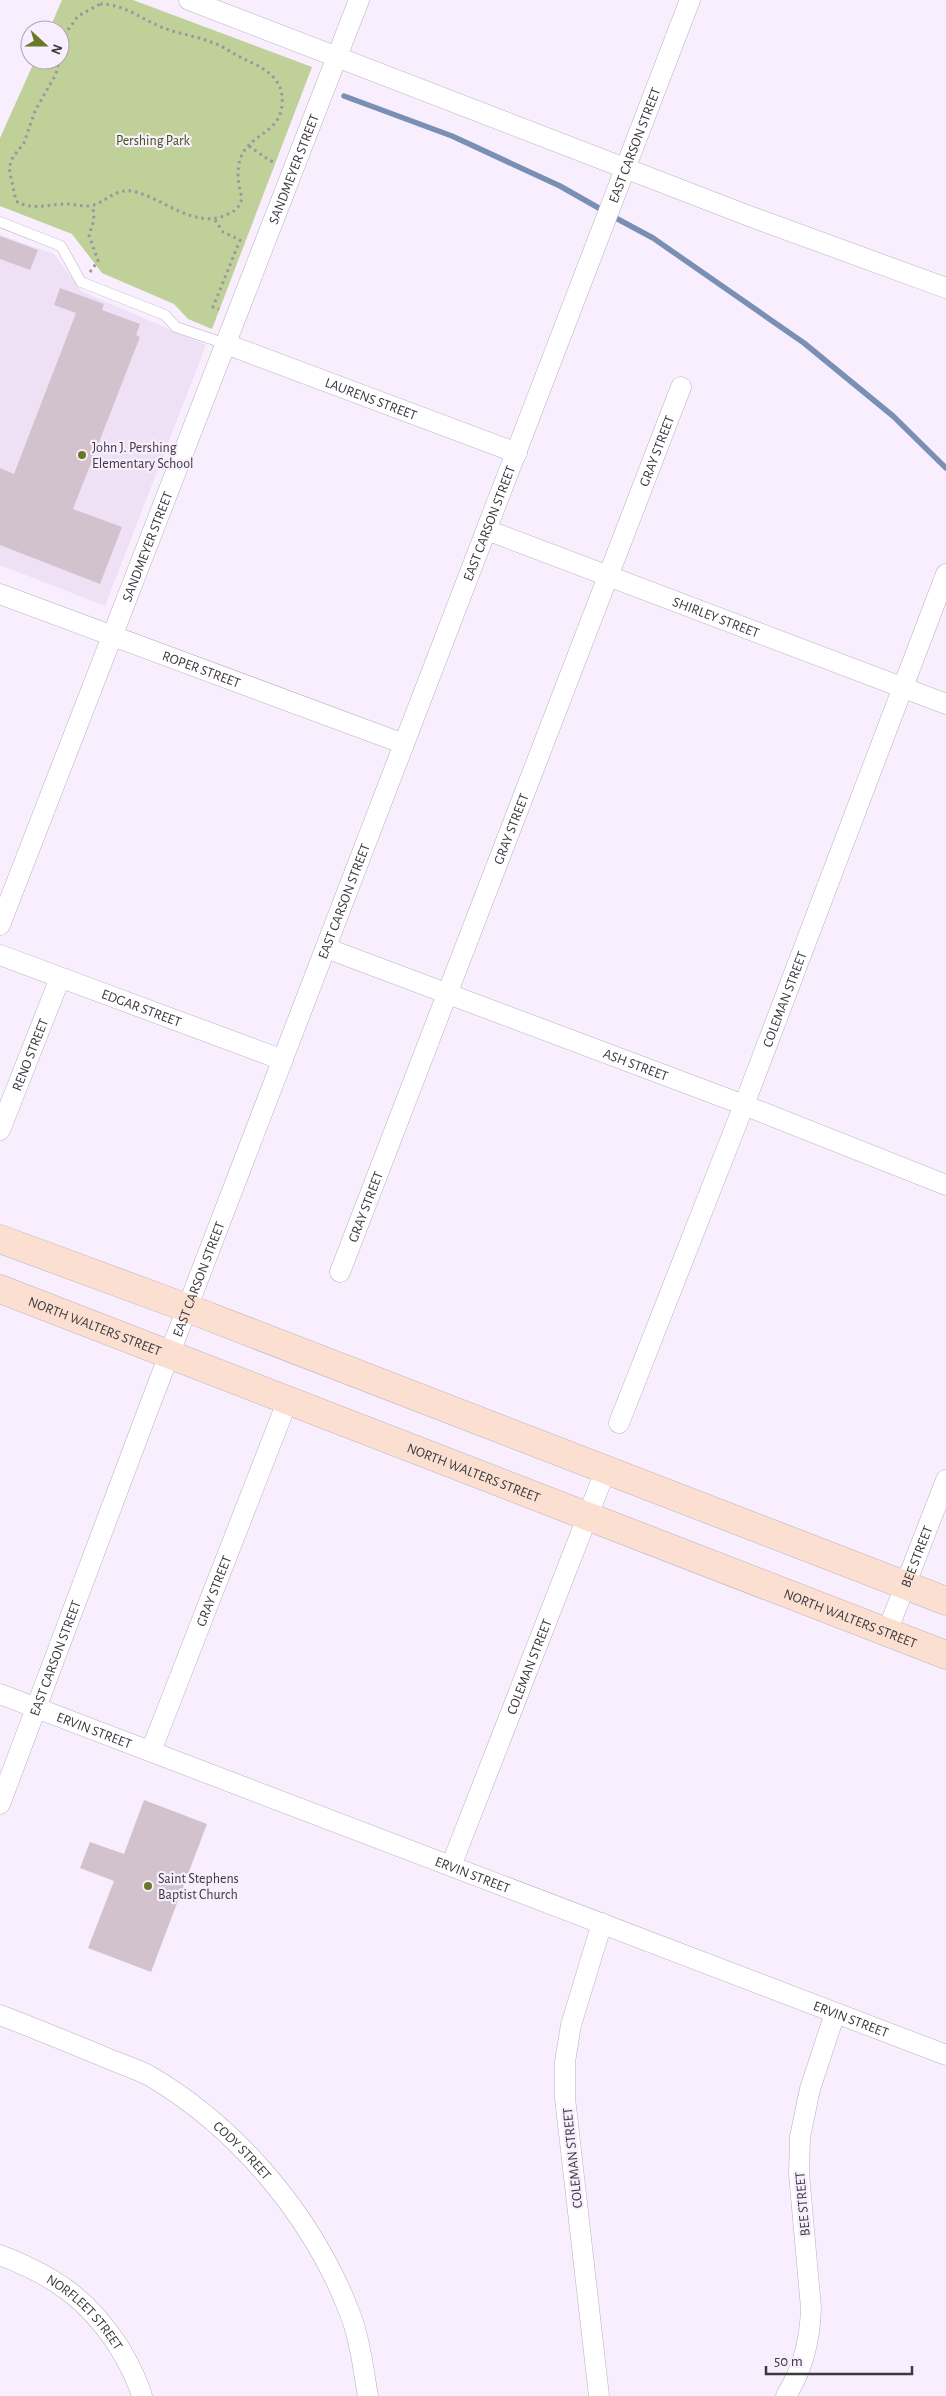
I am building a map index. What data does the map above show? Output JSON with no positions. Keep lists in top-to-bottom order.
{
  "streets": {
    "main road": ["NORTH WALTERS STREET"],
    "street": [
      "EAST CARSON STREET",
      "SANDMEYER STREET",
      "LAURENS STREET",
      "GRAY STREET",
      "SHIRLEY STREET",
      "ROPER STREET",
      "COLEMAN STREET",
      "EDGAR STREET",
      "RENO STREET",
      "ASH STREET",
      "BEE STREET",
      "ERVIN STREET",
      "CODY STREET",
      "NORFLEET STREET"
    ]
  },
  "crossings": [
    ["EAST CARSON STREET", "LAURENS STREET"],
    ["EAST CARSON STREET", "SHIRLEY STREET"],
    ["EAST CARSON STREET", "ROPER STREET"],
    ["EAST CARSON STREET", "EDGAR STREET"],
    ["EAST CARSON STREET", "ASH STREET"],
    ["EAST CARSON STREET", "NORTH WALTERS STREET"],
    ["EAST CARSON STREET", "ERVIN STREET"],
    ["SANDMEYER STREET", "LAURENS STREET"],
    ["SANDMEYER STREET", "ROPER STREET"],
    ["GRAY STREET", "SHIRLEY STREET"],
    ["GRAY STREET", "ASH STREET"],
    ["GRAY STREET", "NORTH WALTERS STREET"],
    ["GRAY STREET", "ERVIN STREET"],
    ["SHIRLEY STREET", "COLEMAN STREET"],
    ["COLEMAN STREET", "ASH STREET"],
    ["COLEMAN STREET", "NORTH WALTERS STREET"],
    ["COLEMAN STREET", "ERVIN STREET"],
    ["EDGAR STREET", "RENO STREET"],
    ["NORTH WALTERS STREET", "BEE STREET"],
    ["BEE STREET", "ERVIN STREET"]
  ],
  "parks": ["Pershing Park"],
  "places": ["John J. Pershing Elementary School", "Saint Stephens Baptist Church"],
  "scale_bar": "50 m",
  "north": "right"
}
